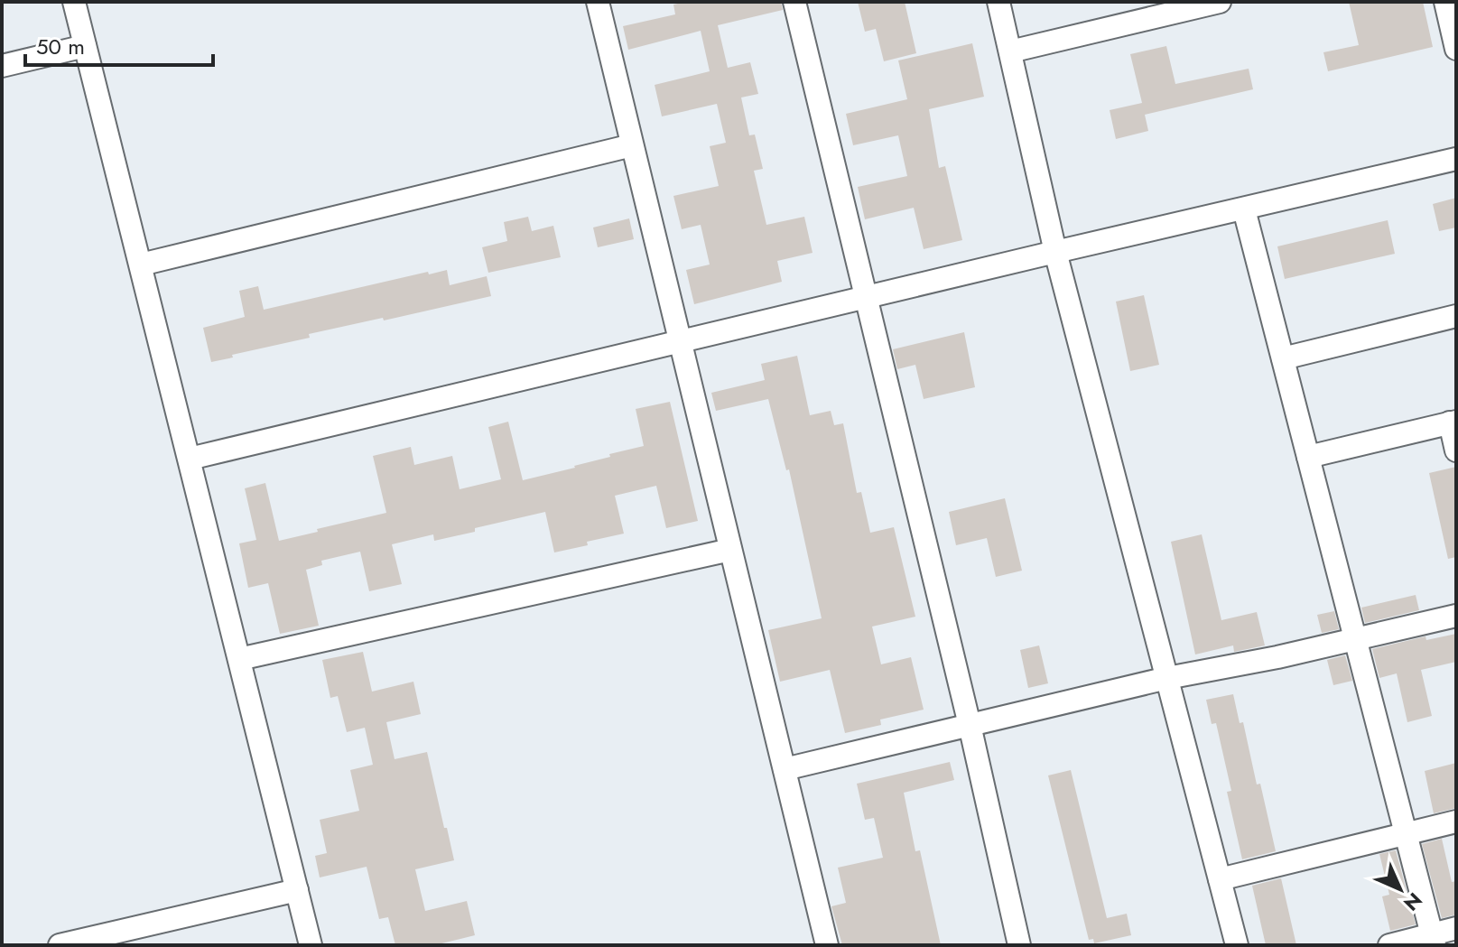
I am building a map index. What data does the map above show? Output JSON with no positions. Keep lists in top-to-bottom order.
{
  "scale_bar": "50 m",
  "north": "bottom right"
}
